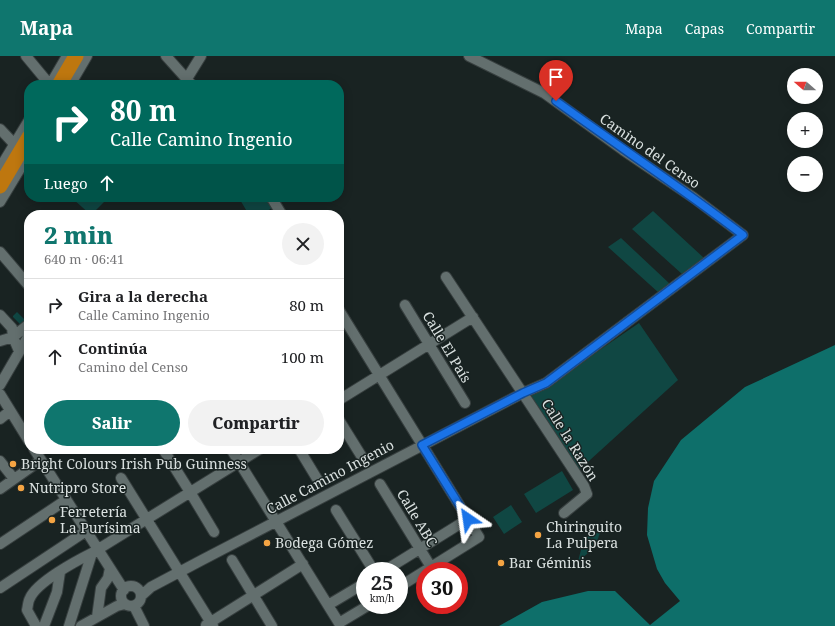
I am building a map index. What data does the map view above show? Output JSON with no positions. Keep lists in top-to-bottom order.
{
  "streets": {
    "street": [
      "Camino del Censo",
      "Calle El País",
      "Calle la Razón",
      "Calle Camino Ingenio",
      "Calle ABC"
    ]
  },
  "crossings": [
    ["Camino del Censo", "Calle la Razón"],
    ["Camino del Censo", "Calle Camino Ingenio"],
    ["Calle la Razón", "Calle Camino Ingenio"]
  ],
  "places": [
    "Bright Colours Irish Pub Guinness",
    "Nutripro Store",
    "Ferretería La Purísima",
    "Chiringuito La Pulpera",
    "Bodega Gómez",
    "Bar Géminis"
  ],
  "north": "left",
  "page": {
    "header": "Mapa",
    "nav": ["Mapa", "Capas", "Compartir"],
    "map_buttons": ["+", "−"],
    "turn": ["80 m", "Calle Camino Ingenio"],
    "then": "Luego",
    "heading": ["2 min", "640 m · 06:41"],
    "list": [
      {
        "name": "Gira a la derecha",
        "note": "Calle Camino Ingenio",
        "value": "80 m"
      },
      {
        "name": "Continúa",
        "note": "Camino del Censo",
        "value": "100 m"
      }
    ],
    "buttons": ["Salir", "Compartir"],
    "speed": "25 km/h",
    "limit": "30"
  }
}
